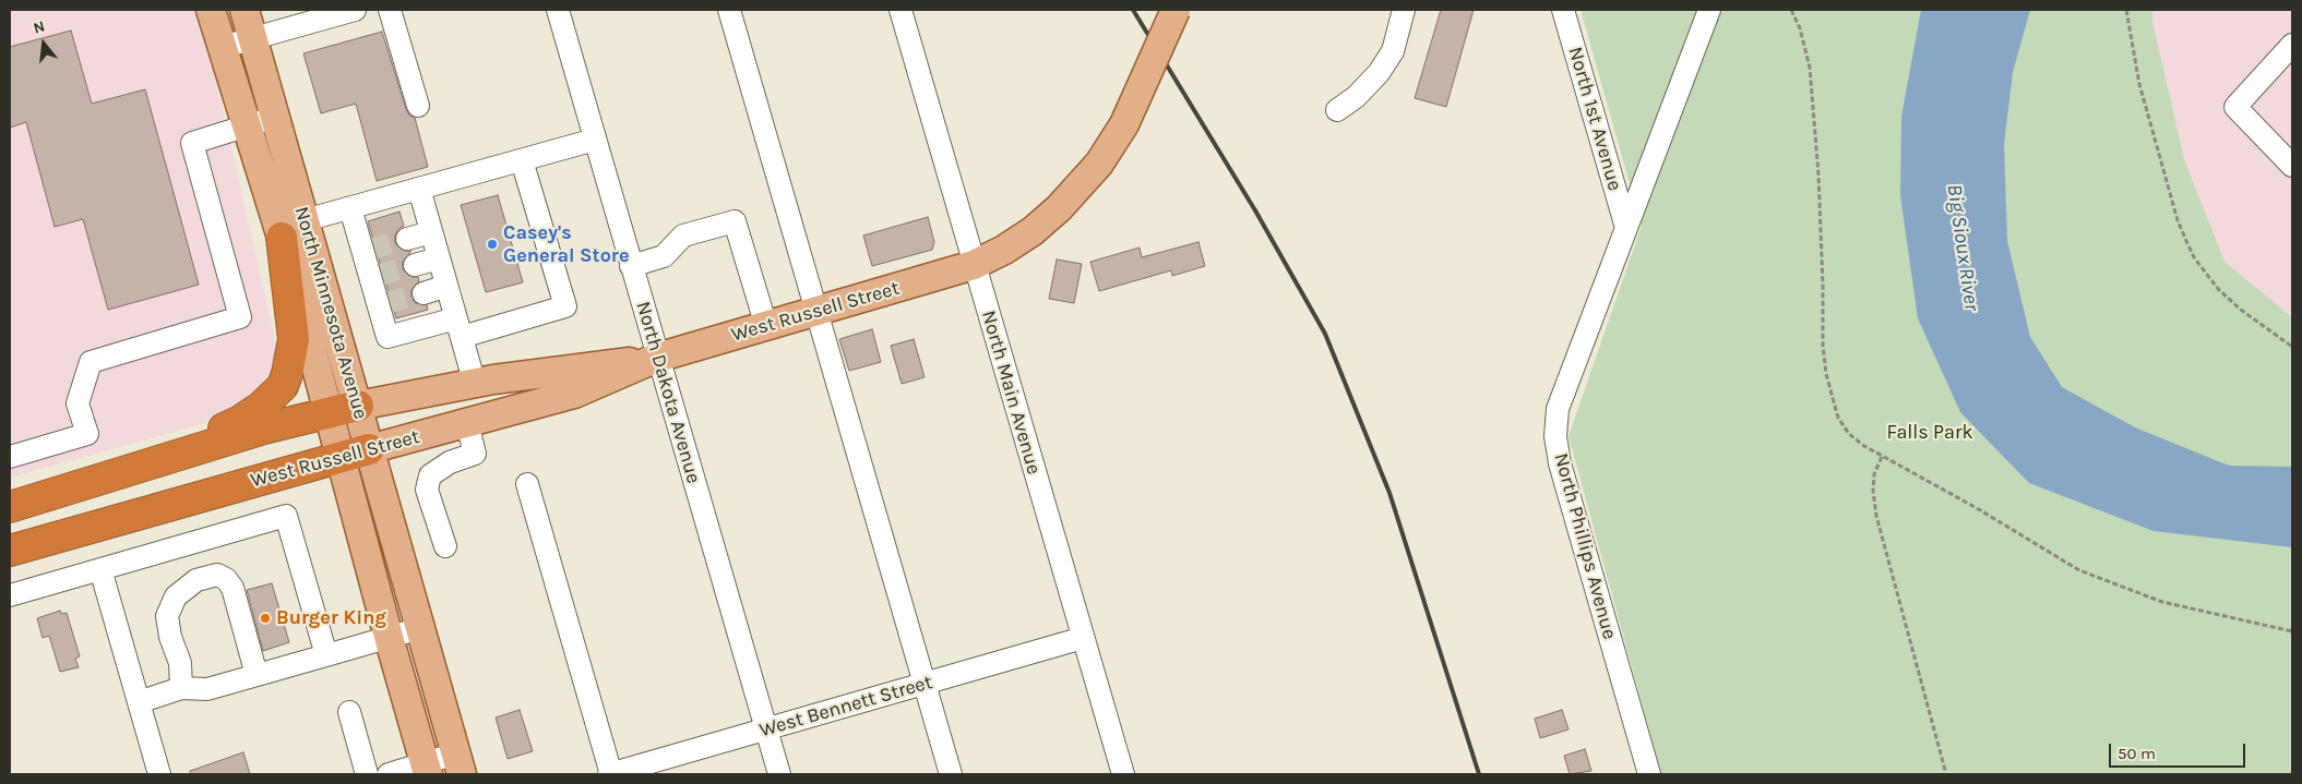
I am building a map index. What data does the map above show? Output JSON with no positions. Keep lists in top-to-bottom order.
{
  "streets": {
    "highway": ["West Russell Street"],
    "main road": ["North Minnesota Avenue"],
    "street": [
      "North 1st Avenue",
      "North Dakota Avenue",
      "North Main Avenue",
      "North Phillips Avenue",
      "West Bennett Street"
    ]
  },
  "crossings": [
    ["North 1st Avenue", "North Phillips Avenue"],
    ["West Russell Street", "North Minnesota Avenue"],
    ["West Russell Street", "North Dakota Avenue"],
    ["West Russell Street", "North Main Avenue"],
    ["North Dakota Avenue", "West Bennett Street"],
    ["North Main Avenue", "West Bennett Street"]
  ],
  "water": ["Big Sioux River"],
  "parks": ["Falls Park"],
  "places": ["Casey's General Store", "Burger King"],
  "scale_bar": "50 m",
  "north": "top"
}
